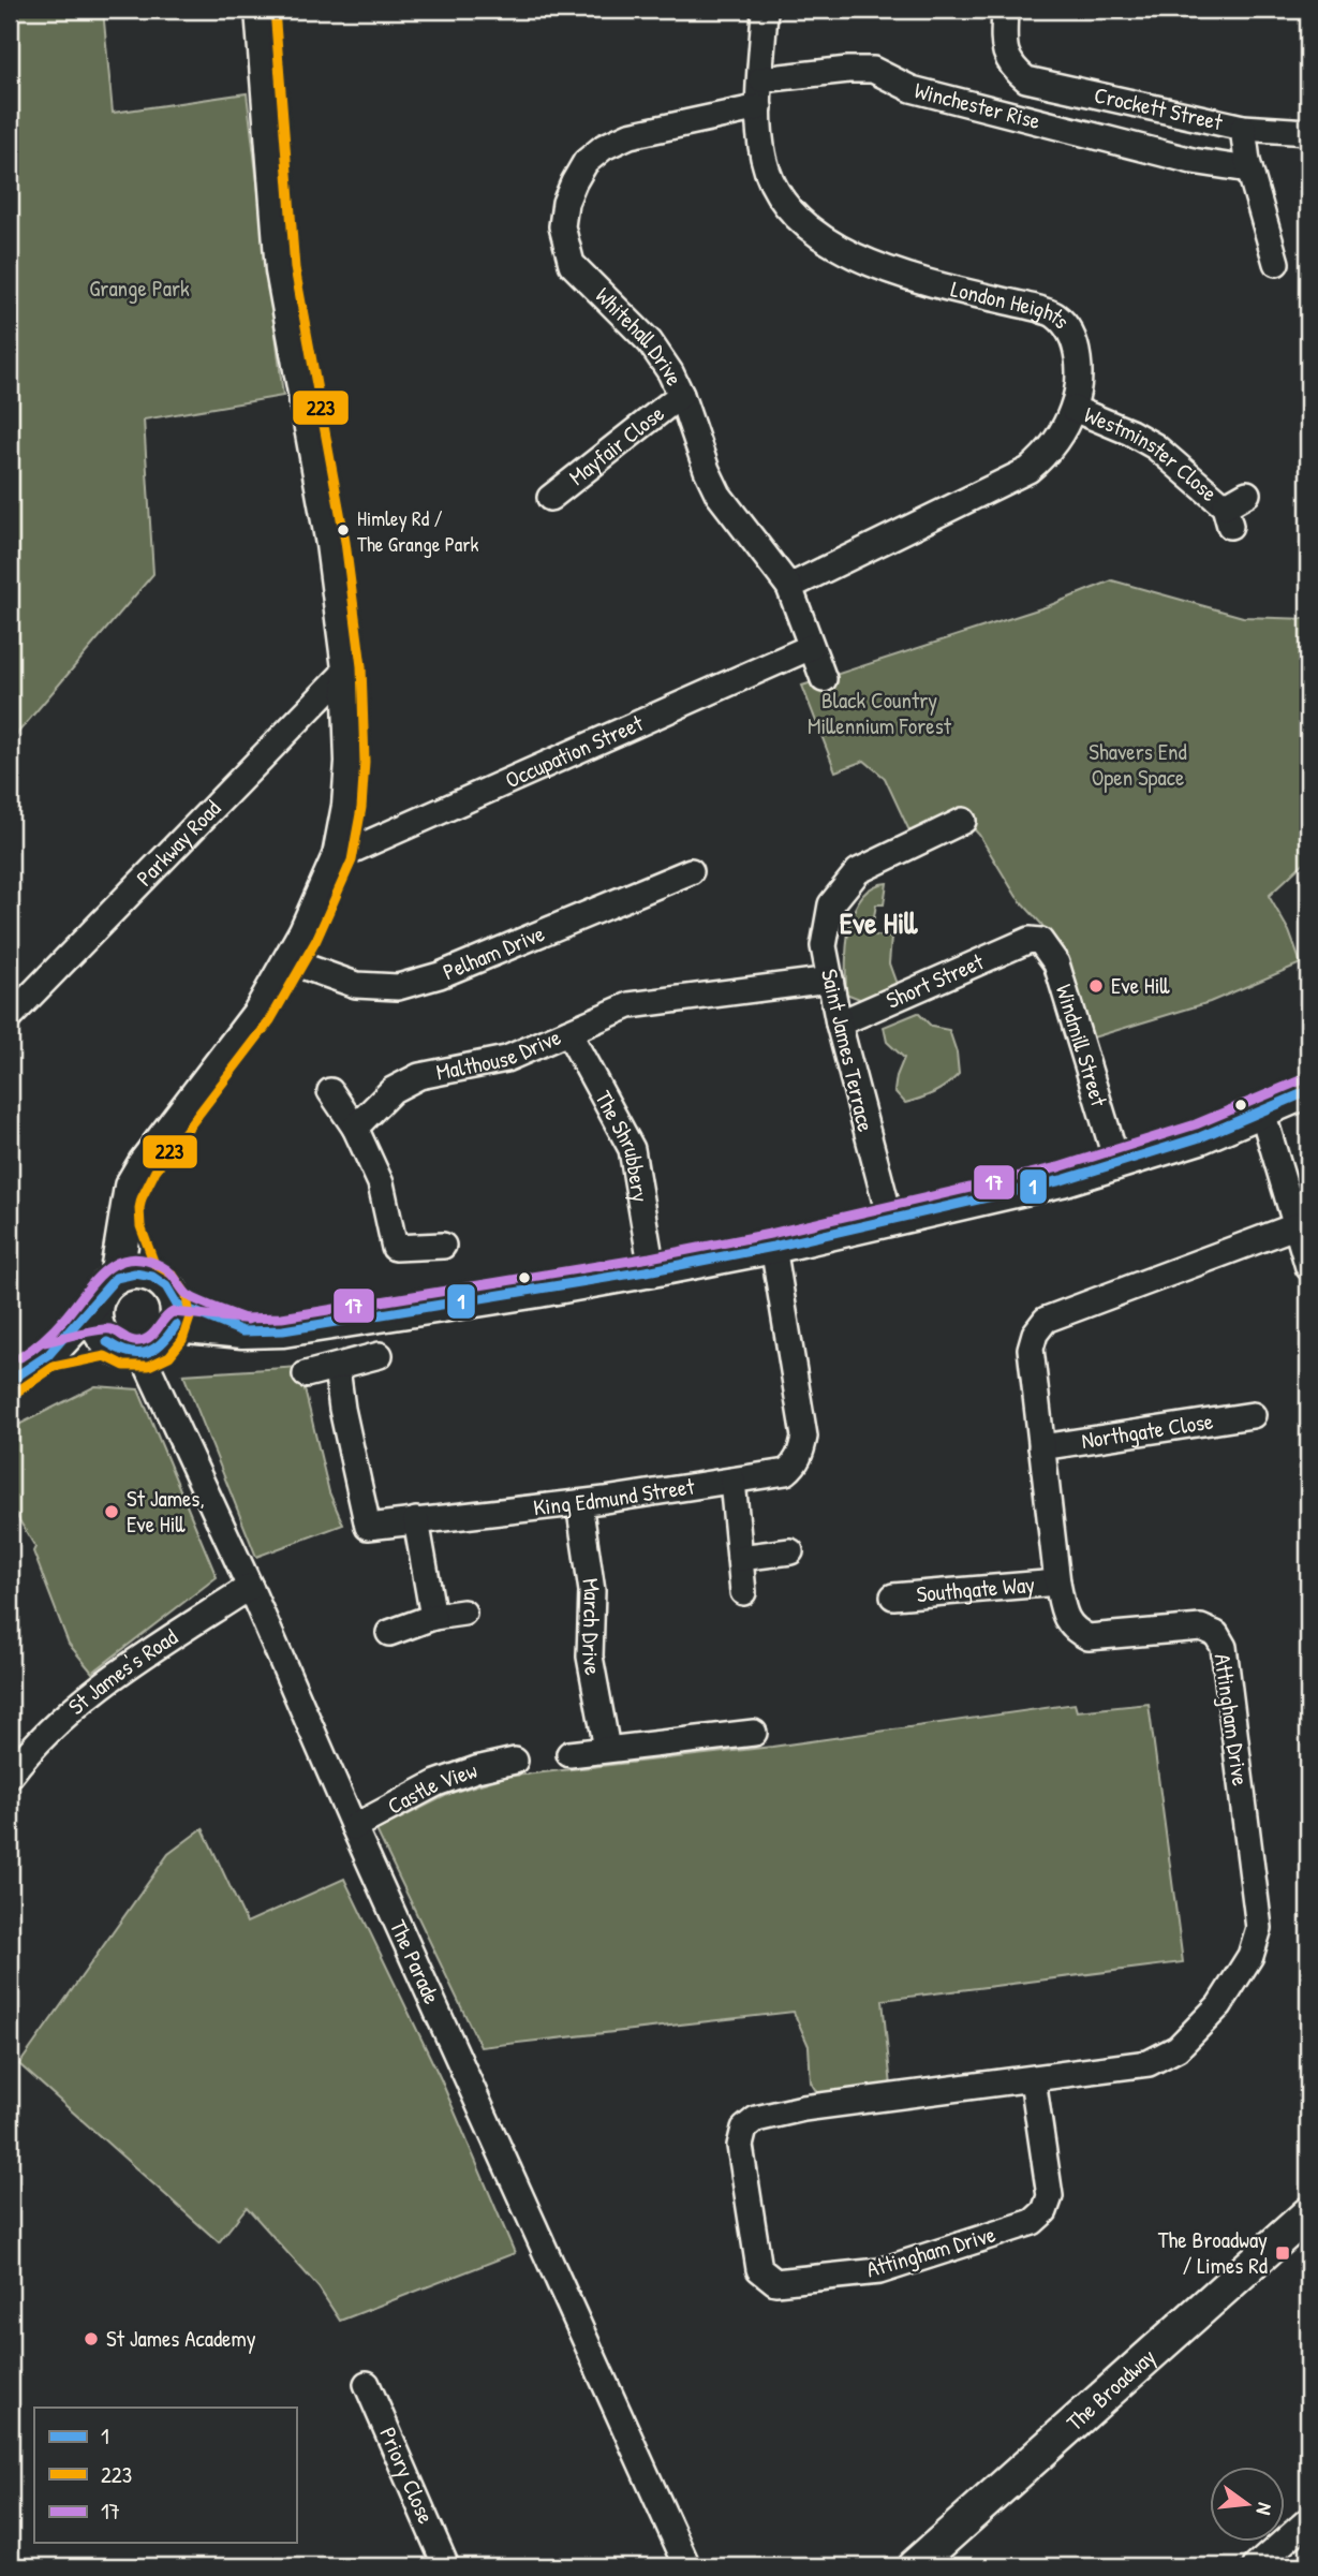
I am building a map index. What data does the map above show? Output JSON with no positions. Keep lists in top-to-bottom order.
{
  "streets": {
    "main road": ["The Broadway"],
    "street": [
      "Winchester Rise",
      "Crockett Street",
      "London Heights",
      "Whitehall Drive",
      "Mayfair Close",
      "Westminster Close",
      "Occupation Street",
      "Parkway Road",
      "Pelham Drive",
      "Short Street",
      "Windmill Street",
      "Saint James Terrace",
      "Malthouse Drive",
      "The Shrubbery",
      "Northgate Close",
      "King Edmund Street",
      "Southgate Way",
      "March Drive",
      "St James's Road",
      "Attingham Drive",
      "Castle View",
      "The Parade",
      "Priory Close"
    ]
  },
  "crossings": [
    ["Winchester Rise", "London Heights"],
    ["London Heights", "Whitehall Drive"],
    ["London Heights", "Westminster Close"],
    ["Whitehall Drive", "Mayfair Close"],
    ["Whitehall Drive", "Occupation Street"],
    ["Short Street", "Windmill Street"],
    ["Short Street", "Saint James Terrace"],
    ["Saint James Terrace", "Malthouse Drive"],
    ["Malthouse Drive", "The Shrubbery"],
    ["Northgate Close", "Attingham Drive"],
    ["King Edmund Street", "March Drive"],
    ["Southgate Way", "Attingham Drive"],
    ["St James's Road", "The Parade"],
    ["Castle View", "The Parade"]
  ],
  "districts": ["Eve Hill"],
  "parks": ["Grange Park", "Black Country Millennium Forest", "Shavers End Open Space"],
  "places": {
    "other": [
      "Himley Rd / The Grange Park",
      "Eve Hill",
      "St James, Eve Hill",
      "St James Academy"
    ],
    "transit": ["The Broadway / Limes Rd"]
  },
  "lines": ["transit line 223", "transit line 17", "transit line 1"],
  "legend": ["1", "223", "17"],
  "north": "right"
}
